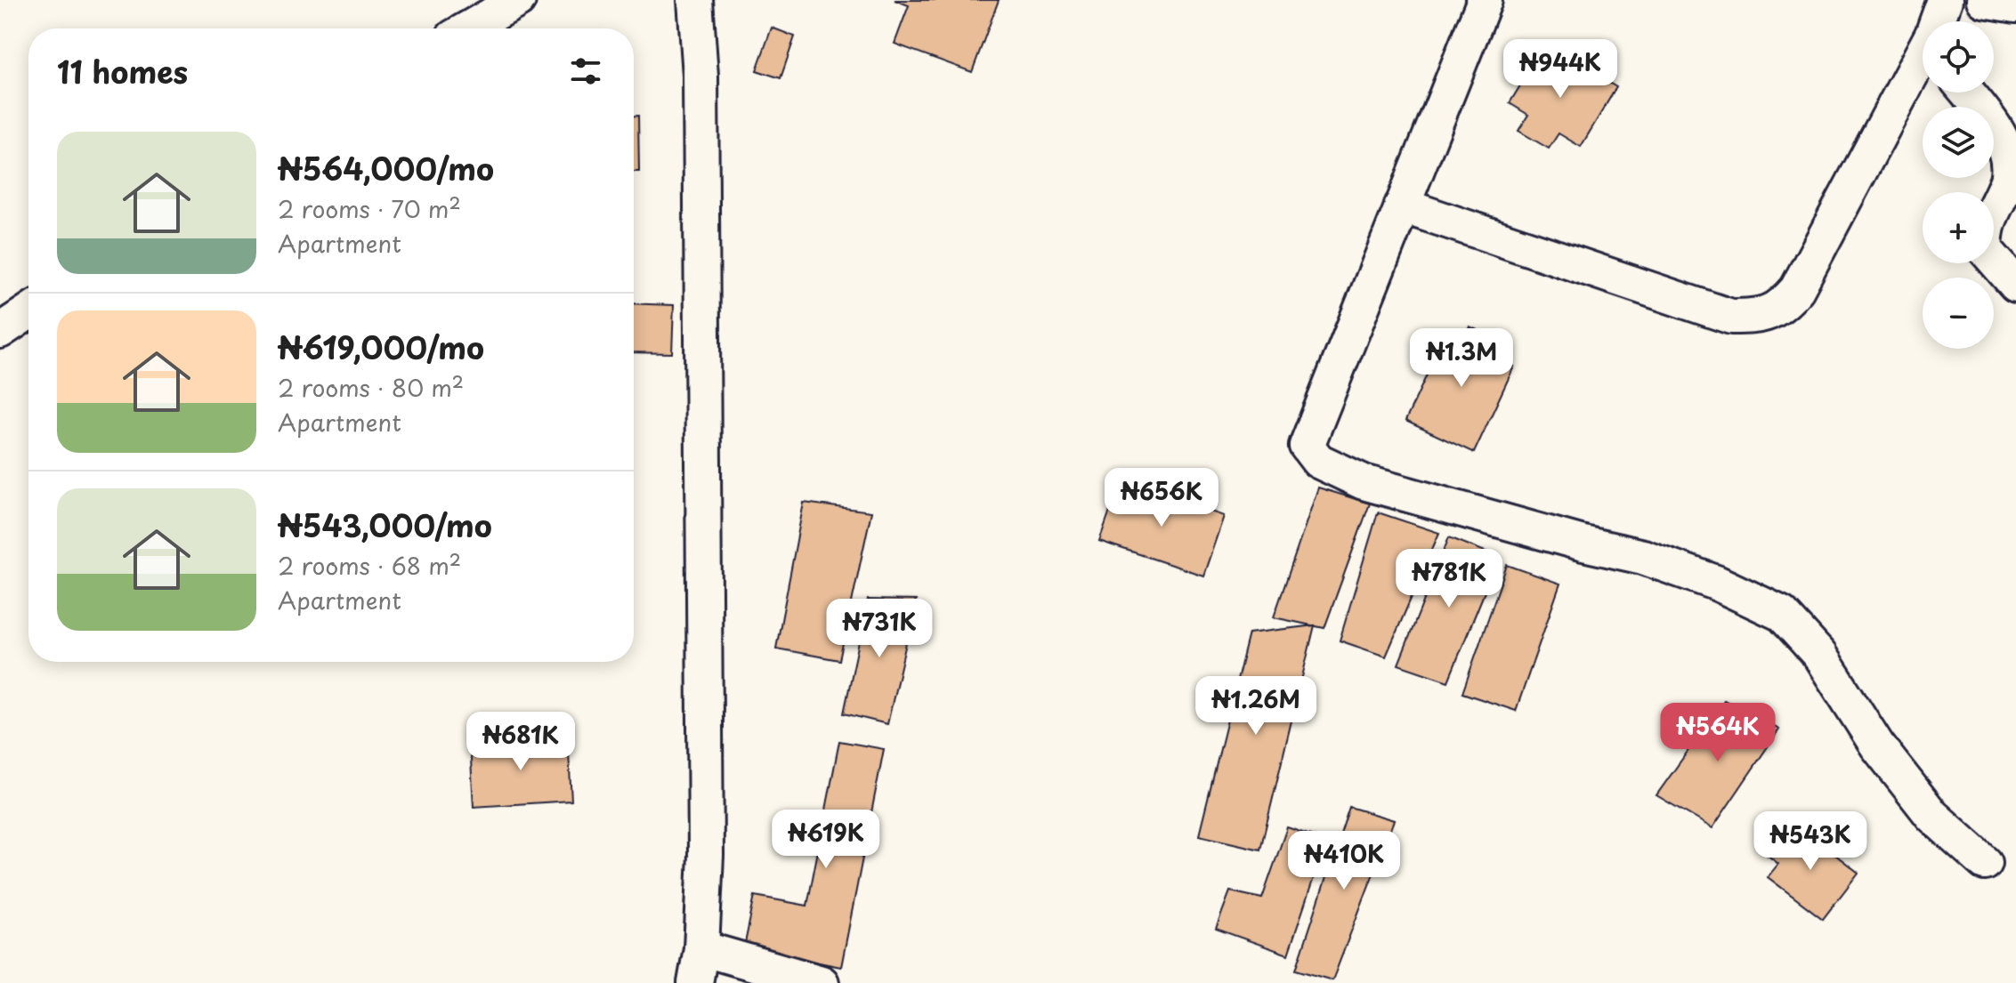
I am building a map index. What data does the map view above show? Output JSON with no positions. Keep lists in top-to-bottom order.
{
  "page": {
    "map_buttons": ["+", "−"],
    "heading": "11 homes",
    "price": [
      "₦944K",
      "₦1.3M",
      "₦656K",
      "₦781K",
      "₦731K",
      "₦1.26M",
      "₦564K",
      "₦681K",
      "₦619K",
      "₦543K",
      "₦410K"
    ],
    "list": [
      {
        "name": "₦564,000/mo",
        "note": "2 rooms · 70 m² · Apartment"
      },
      {
        "name": "₦619,000/mo",
        "note": "2 rooms · 80 m² · Apartment"
      },
      {
        "name": "₦543,000/mo",
        "note": "2 rooms · 68 m² · Apartment"
      }
    ]
  }
}
